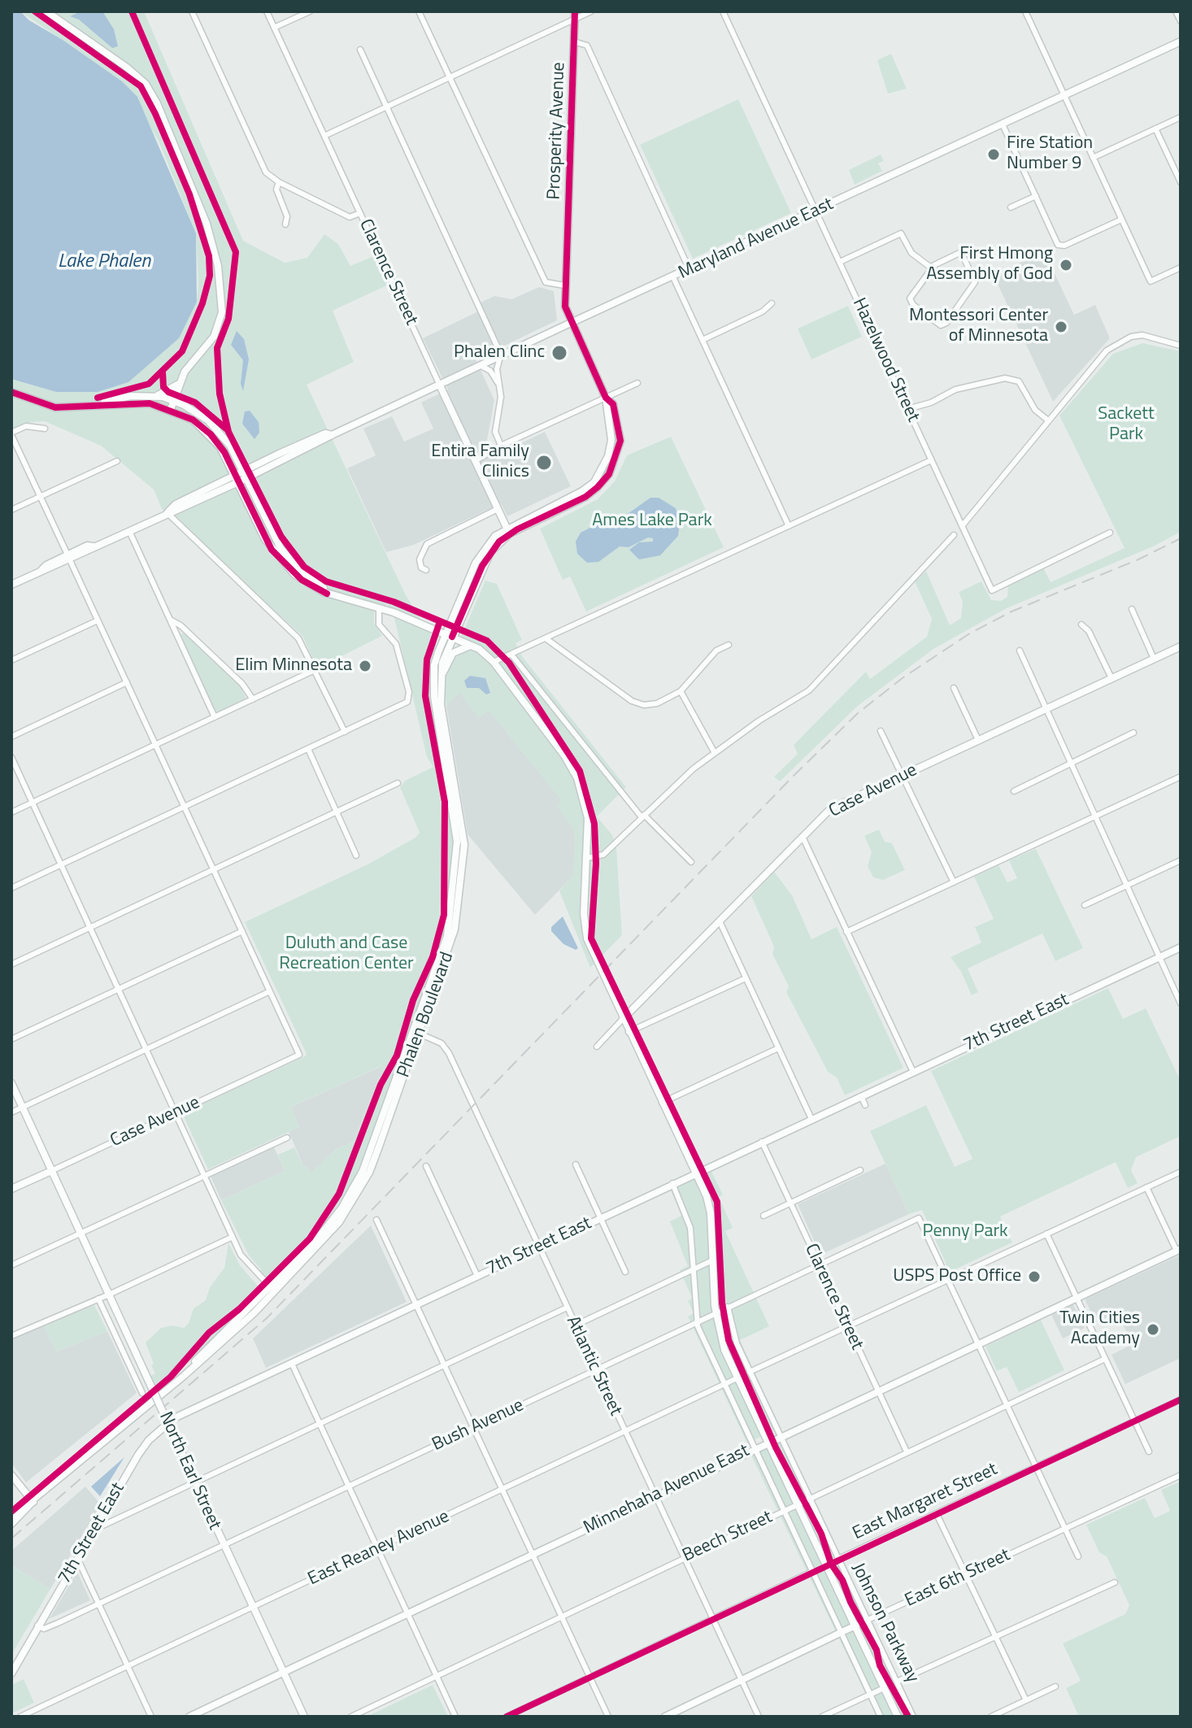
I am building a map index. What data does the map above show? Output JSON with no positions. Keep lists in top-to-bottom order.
{
  "streets": {
    "street": [
      "Prosperity Avenue",
      "Maryland Avenue East",
      "Clarence Street",
      "Hazelwood Street",
      "Case Avenue",
      "Phalen Boulevard",
      "7th Street East",
      "Atlantic Street",
      "Bush Avenue",
      "North Earl Street",
      "Minnehaha Avenue East",
      "East Margaret Street",
      "Beech Street",
      "East Reaney Avenue",
      "East 6th Street",
      "Johnson Parkway"
    ]
  },
  "crossings": [
    ["Prosperity Avenue", "Phalen Boulevard"],
    ["Maryland Avenue East", "Clarence Street"],
    ["Maryland Avenue East", "Hazelwood Street"],
    ["Maryland Avenue East", "Phalen Boulevard"],
    ["Maryland Avenue East", "Johnson Parkway"],
    ["Clarence Street", "Phalen Boulevard"],
    ["Clarence Street", "7th Street East"],
    ["Clarence Street", "Bush Avenue"],
    ["Clarence Street", "Minnehaha Avenue East"],
    ["Clarence Street", "Beech Street"],
    ["Case Avenue", "North Earl Street"],
    ["Case Avenue", "Johnson Parkway"],
    ["Phalen Boulevard", "Atlantic Street"],
    ["Phalen Boulevard", "Johnson Parkway"],
    ["7th Street East", "Atlantic Street"],
    ["7th Street East", "Bush Avenue"],
    ["7th Street East", "Johnson Parkway"],
    ["Atlantic Street", "Bush Avenue"],
    ["Atlantic Street", "Minnehaha Avenue East"],
    ["Atlantic Street", "Beech Street"],
    ["Atlantic Street", "East Reaney Avenue"],
    ["Atlantic Street", "East 6th Street"],
    ["Bush Avenue", "North Earl Street"],
    ["Bush Avenue", "Johnson Parkway"],
    ["North Earl Street", "Minnehaha Avenue East"],
    ["North Earl Street", "East Reaney Avenue"],
    ["Minnehaha Avenue East", "Johnson Parkway"],
    ["East Margaret Street", "Johnson Parkway"],
    ["Beech Street", "Johnson Parkway"],
    ["East Reaney Avenue", "Johnson Parkway"],
    ["East 6th Street", "Johnson Parkway"]
  ],
  "water": ["Lake Phalen"],
  "parks": [
    "Sackett Park",
    "Ames Lake Park",
    "Duluth and Case Recreation Center",
    "Penny Park"
  ],
  "places": [
    "Fire Station Number 9",
    "First Hmong Assembly of God",
    "Montessori Center of Minnesota",
    "Phalen Clinc",
    "Entira Family Clinics",
    "Elim Minnesota",
    "USPS Post Office",
    "Twin Cities Academy"
  ]
}
